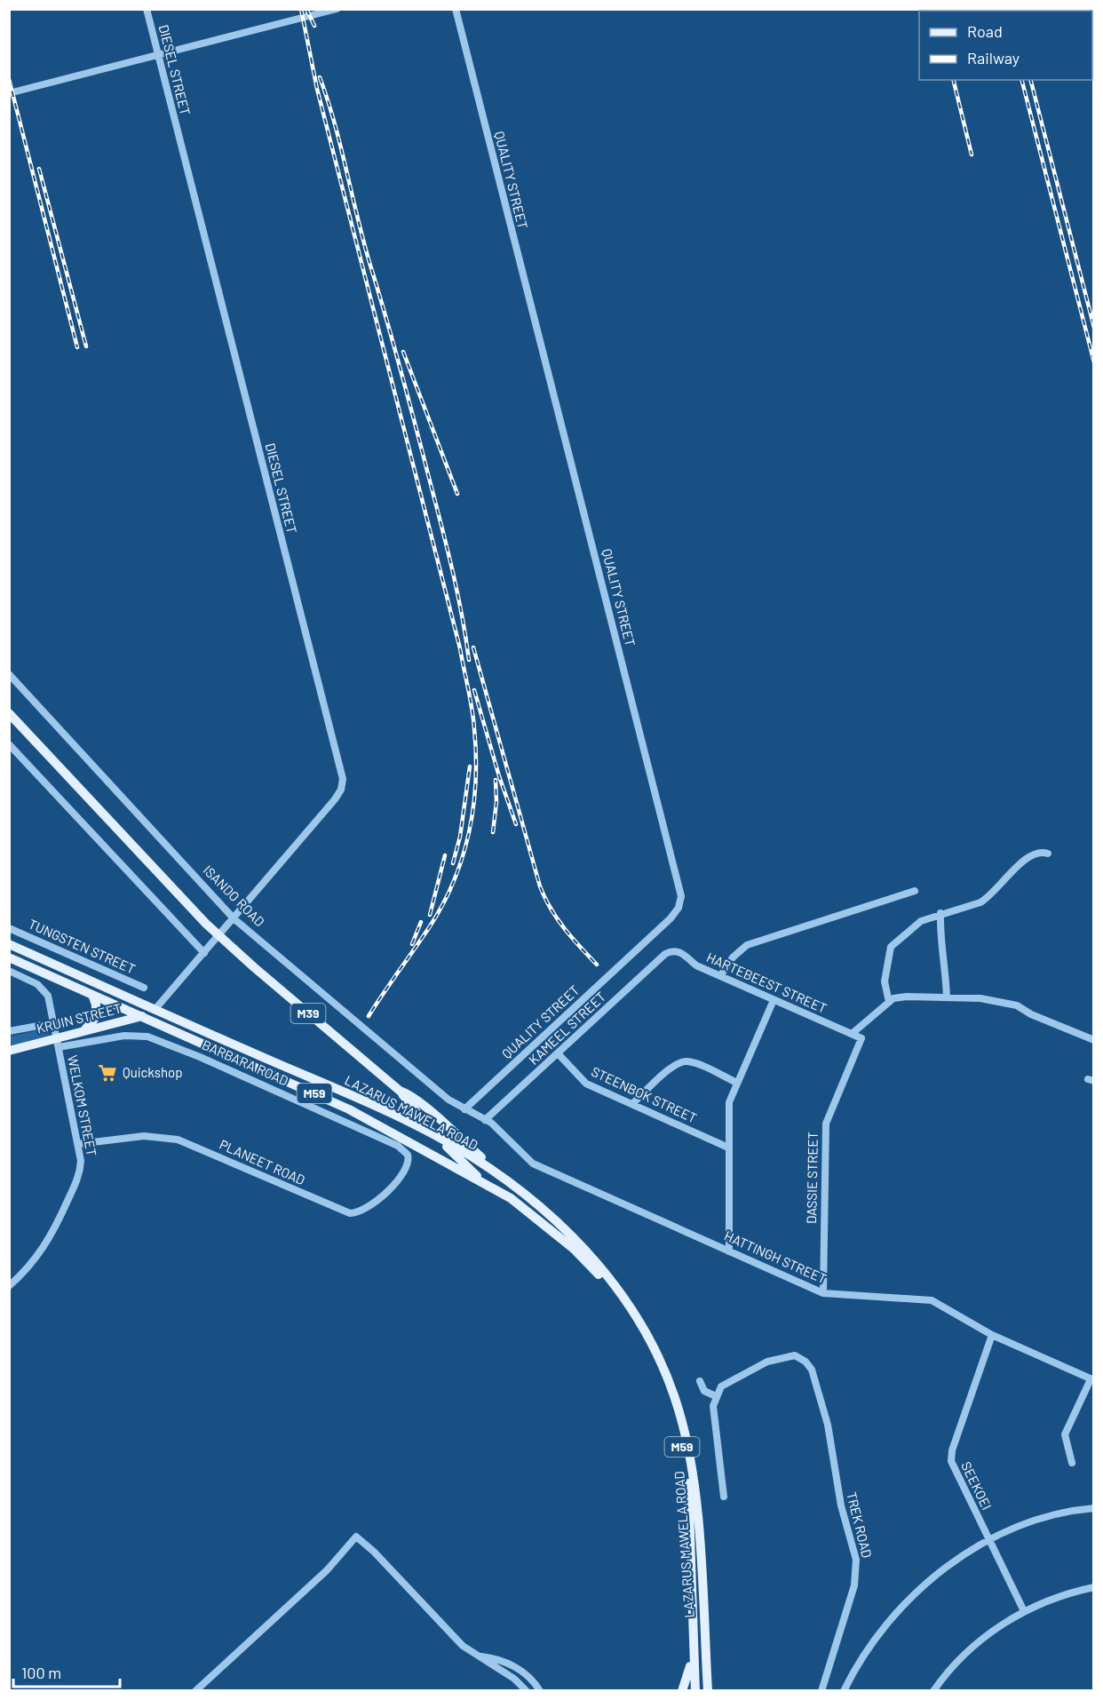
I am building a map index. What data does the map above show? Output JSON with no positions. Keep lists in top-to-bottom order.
{
  "streets": {
    "main road": [
      "M39",
      "KRUIN STREET",
      "M59",
      "LAZARUS MAWELA ROAD"
    ],
    "street": [
      "DIESEL STREET",
      "QUALITY STREET",
      "ISANDO ROAD",
      "TUNGSTEN STREET",
      "HARTEBEEST STREET",
      "KAMEEL STREET",
      "BARBARA ROAD",
      "STEENBOK STREET",
      "WELKOM STREET",
      "PLANEET ROAD",
      "DASSIE STREET",
      "HATTINGH STREET",
      "SEEKOEI",
      "TREK ROAD"
    ]
  },
  "crossings": [
    ["DIESEL STREET", "ISANDO ROAD"],
    ["DIESEL STREET", "M39"],
    ["QUALITY STREET", "ISANDO ROAD"],
    ["QUALITY STREET", "HATTINGH STREET"],
    ["ISANDO ROAD", "HATTINGH STREET"],
    ["HARTEBEEST STREET", "KAMEEL STREET"],
    ["HARTEBEEST STREET", "DASSIE STREET"],
    ["M39", "LAZARUS MAWELA ROAD"],
    ["KRUIN STREET", "WELKOM STREET"],
    ["KRUIN STREET", "LAZARUS MAWELA ROAD"],
    ["KAMEEL STREET", "STEENBOK STREET"],
    ["KAMEEL STREET", "HATTINGH STREET"],
    ["BARBARA ROAD", "WELKOM STREET"],
    ["BARBARA ROAD", "PLANEET ROAD"],
    ["WELKOM STREET", "PLANEET ROAD"],
    ["DASSIE STREET", "HATTINGH STREET"],
    ["HATTINGH STREET", "SEEKOEI"]
  ],
  "places": {
    "supermarket": ["Quickshop"]
  },
  "legend": ["Road", "Railway"],
  "scale_bar": "100 m"
}
